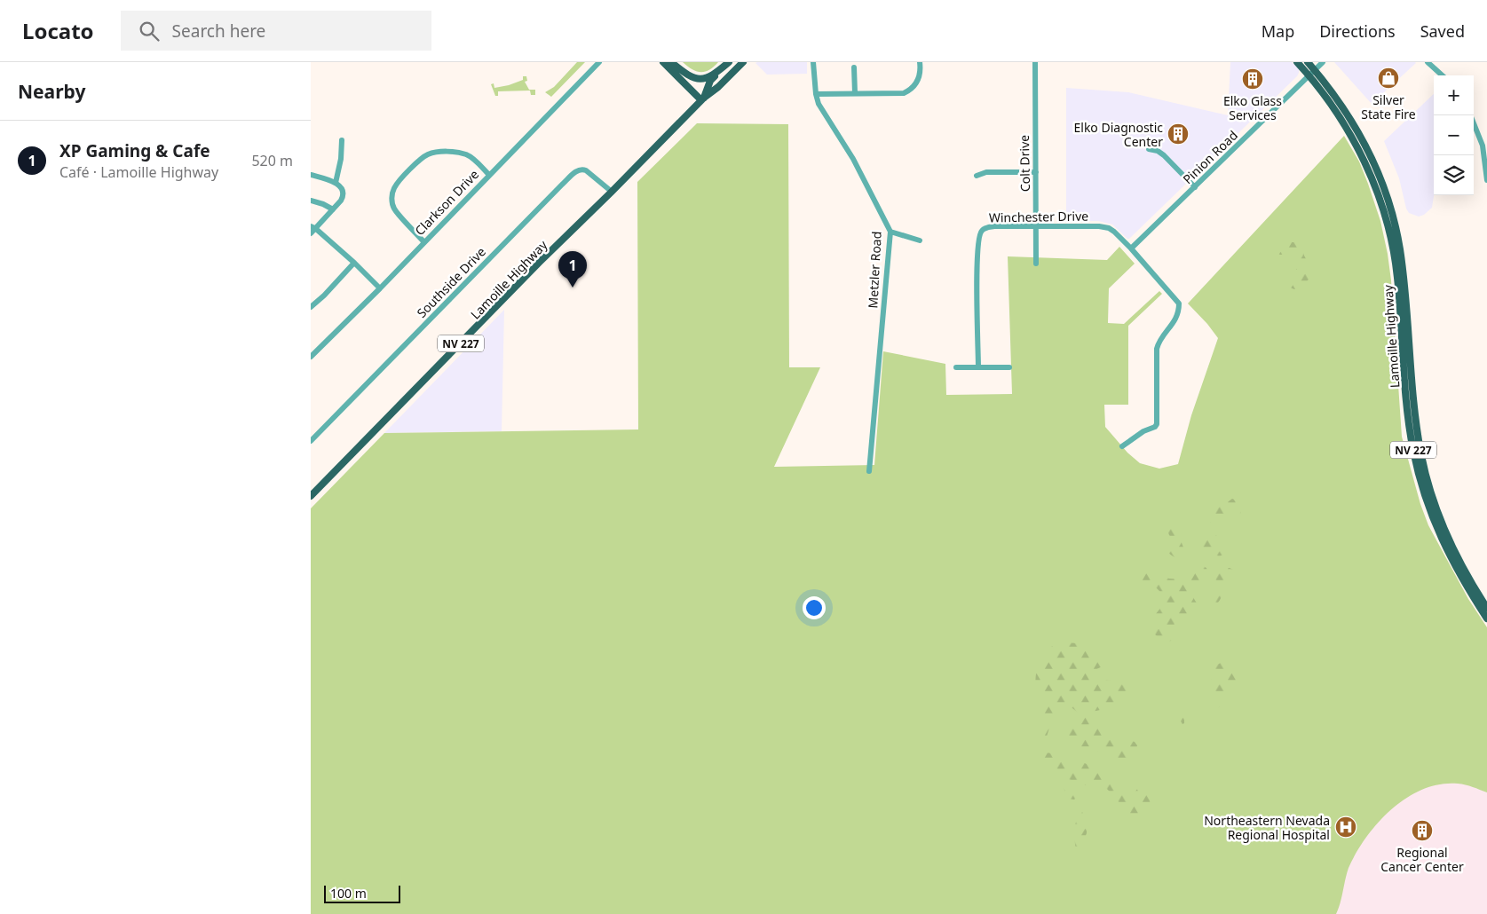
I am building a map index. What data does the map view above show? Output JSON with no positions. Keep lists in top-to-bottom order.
{
  "streets": {
    "main road": ["Lamoille Highway", "NV 227"],
    "street": [
      "Pinion Road",
      "Colt Drive",
      "Clarkson Drive",
      "Winchester Drive",
      "Metzler Road",
      "Southside Drive"
    ]
  },
  "crossings": [
    ["Pinion Road", "Winchester Drive"],
    ["Pinion Road", "Lamoille Highway"],
    ["Colt Drive", "Winchester Drive"],
    ["Lamoille Highway", "Southside Drive"]
  ],
  "places": {
    "shop": ["Silver State Fire"],
    "building": ["Elko Glass Services", "Elko Diagnostic Center", "Regional Cancer Center"],
    "hospital": ["Northeastern Nevada Regional Hospital"]
  },
  "scale_bar": "100 m",
  "page": {
    "header": "Locato",
    "search": "Search here",
    "nav": ["Map", "Directions", "Saved"],
    "heading": "Nearby",
    "map_buttons": ["+", "−"],
    "list": [
      {
        "mark": "1",
        "name": "XP Gaming & Cafe",
        "note": "Café · Lamoille Highway",
        "value": "520 m"
      }
    ],
    "pins": "1",
    "scale": "100 m"
  }
}
